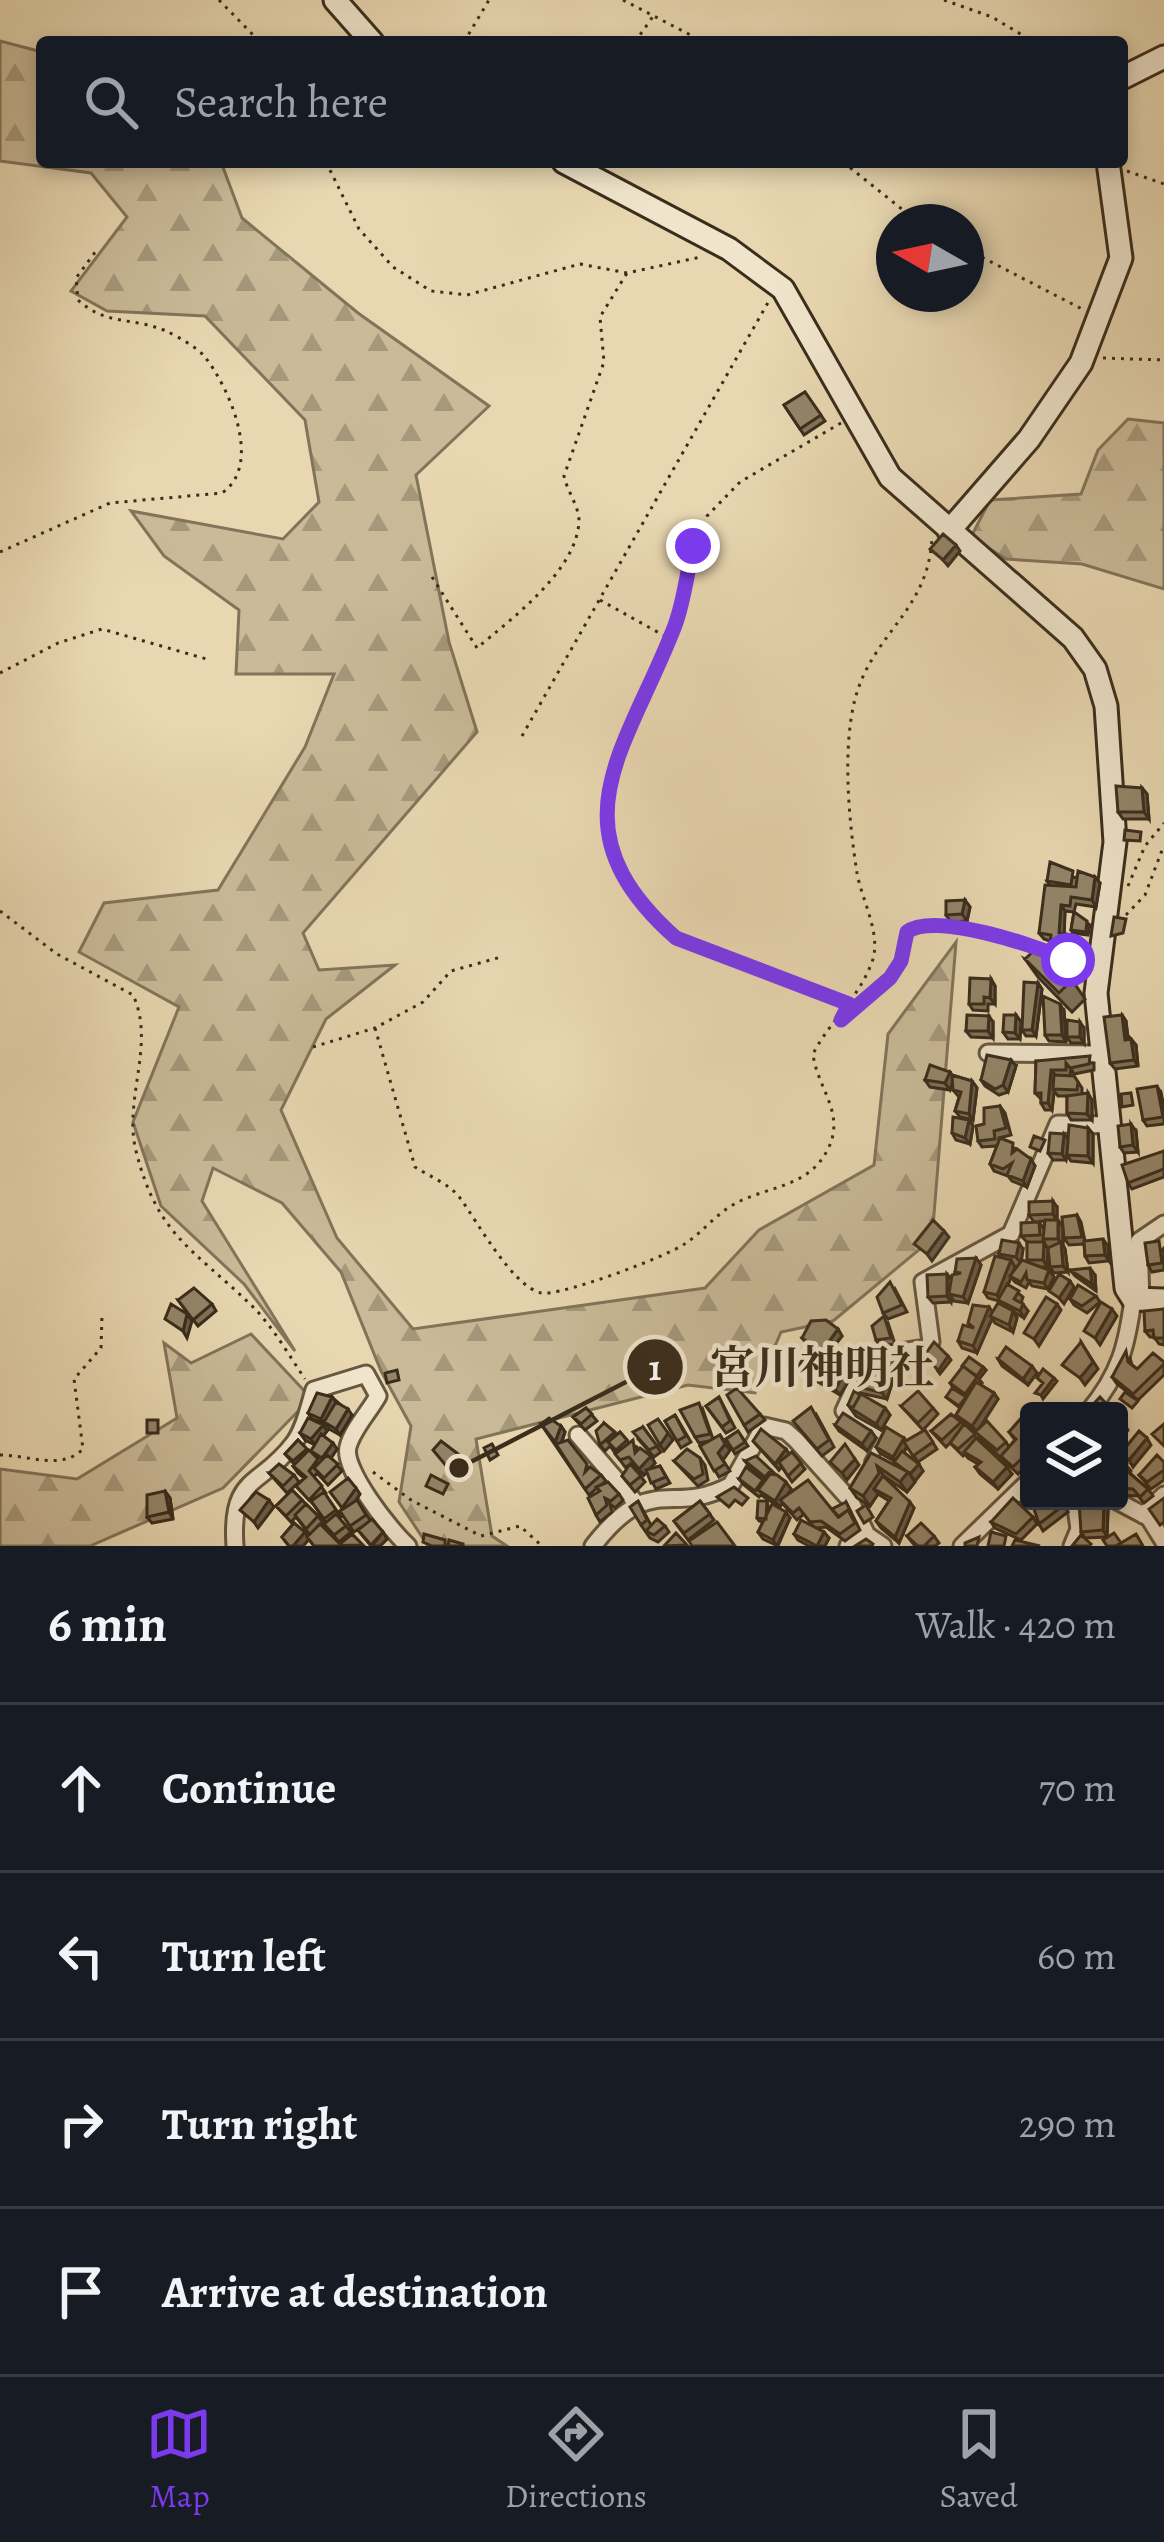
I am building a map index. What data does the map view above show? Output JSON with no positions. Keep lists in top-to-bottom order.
{
  "places": ["宮川神明社"],
  "north": "left",
  "page": {
    "search": "Search here",
    "heading": ["6 min", "Walk · 420 m"],
    "list": [
      ["Continue", "70 m"],
      ["Turn left", "60 m"],
      ["Turn right", "290 m"],
      "Arrive at destination"
    ],
    "nav": ["Map", "Directions", "Saved"]
  }
}
